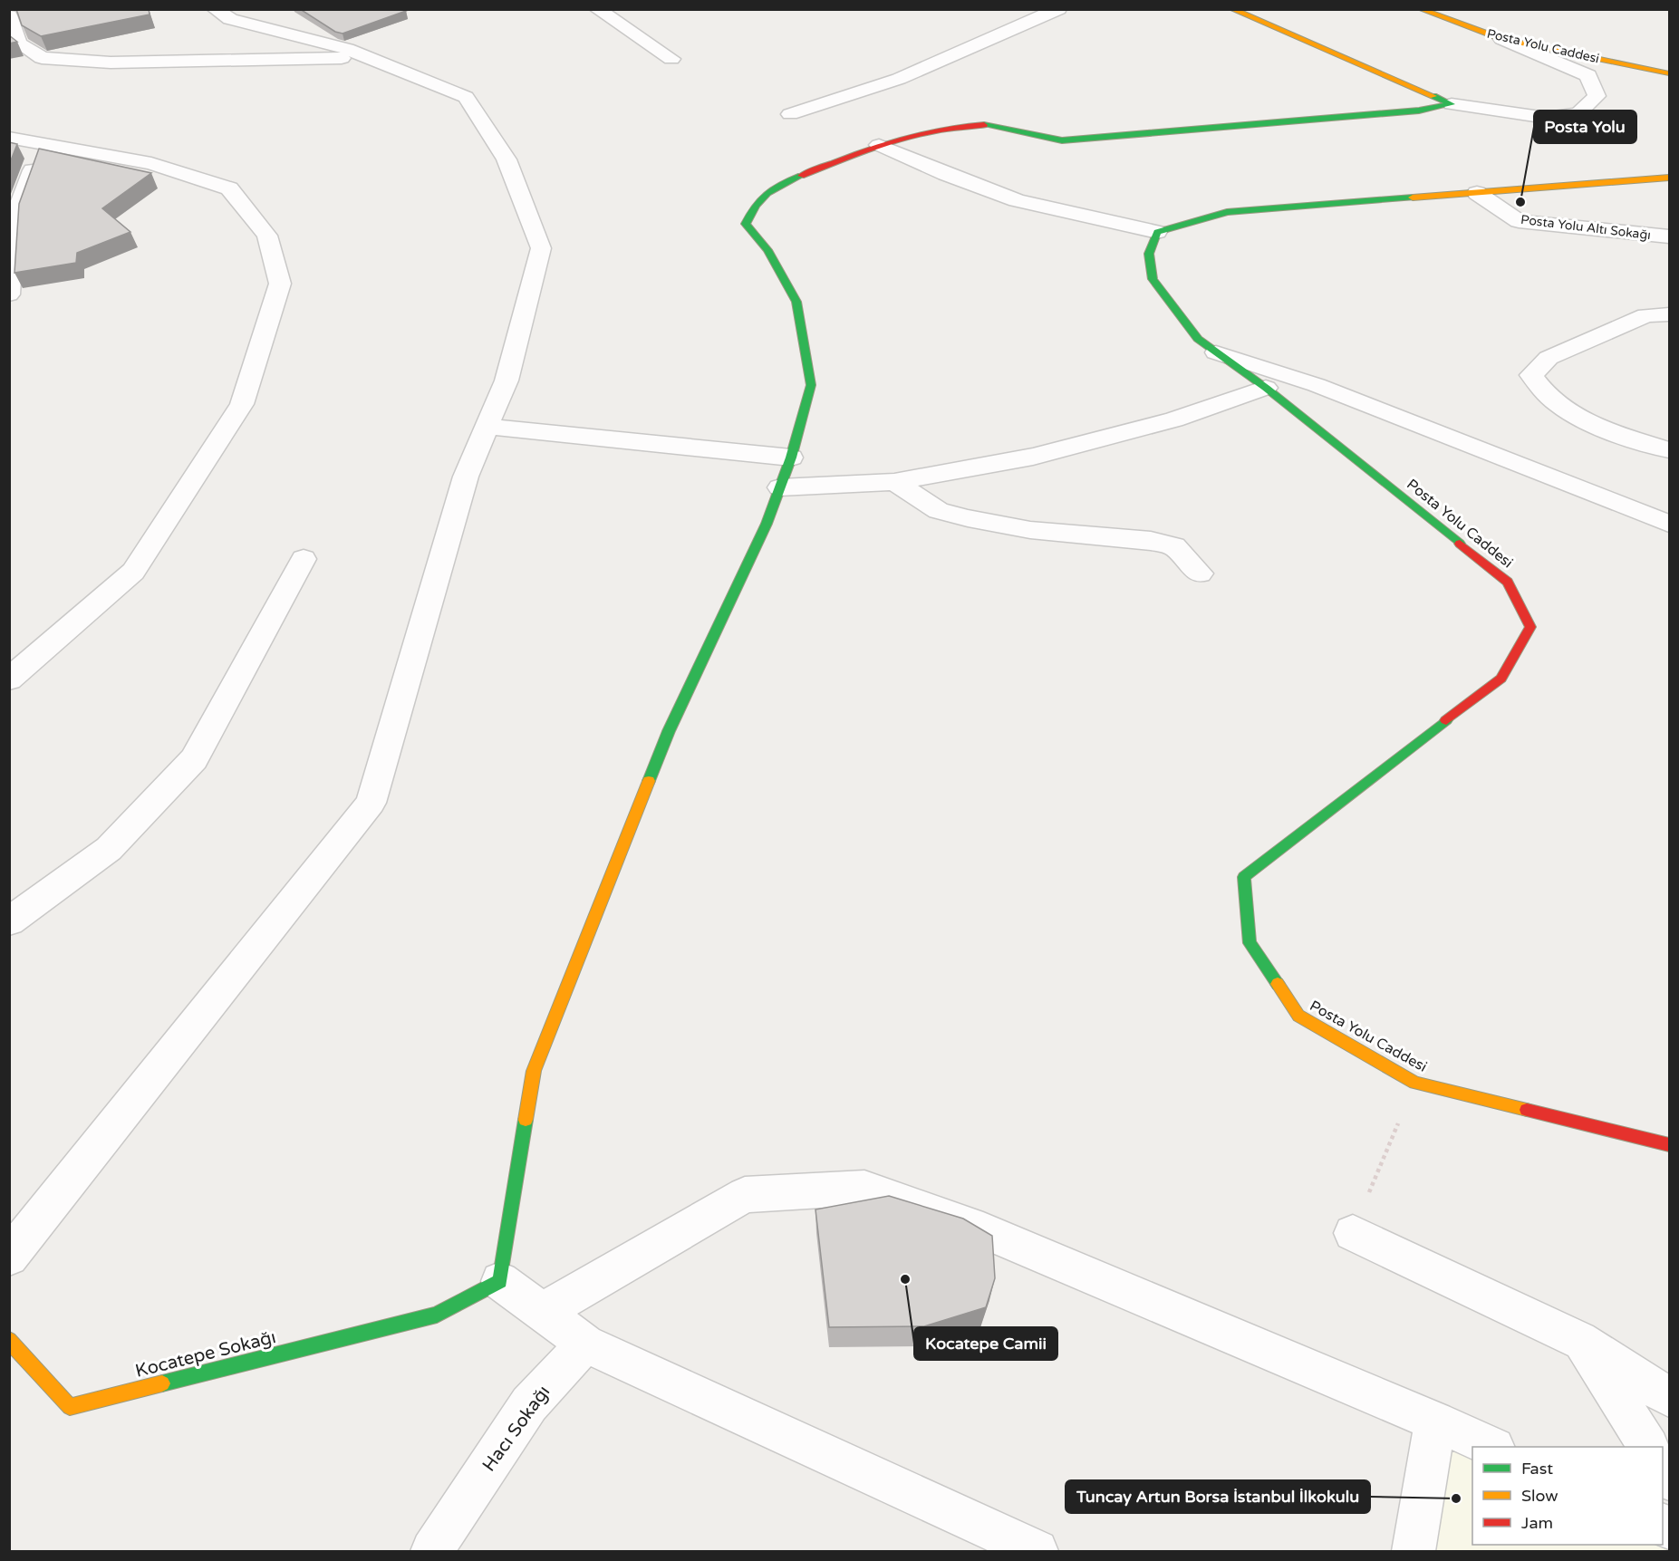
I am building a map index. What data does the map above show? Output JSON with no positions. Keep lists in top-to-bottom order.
{
  "streets": {
    "street": [
      "Posta Yolu Caddesi",
      "Posta Yolu Altı Sokağı",
      "Kocatepe Sokağı",
      "Hacı Sokağı"
    ]
  },
  "places": ["Posta Yolu", "Kocatepe Camii", "Tuncay Artun Borsa İstanbul İlkokulu"],
  "legend": ["Fast", "Slow", "Jam"]
}
